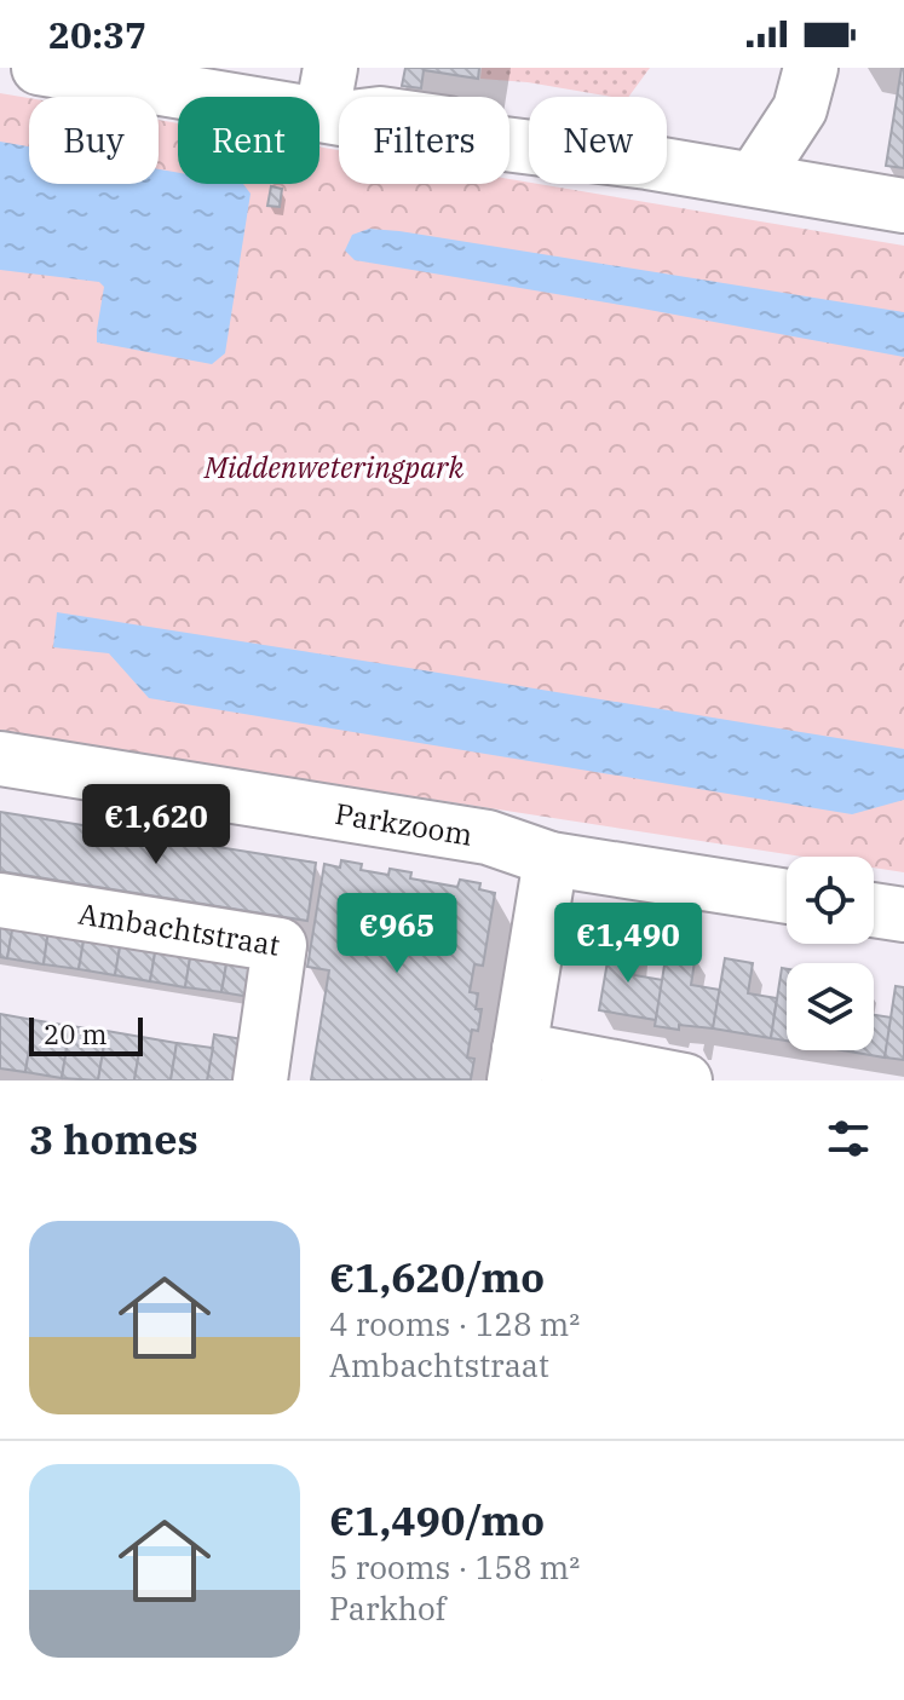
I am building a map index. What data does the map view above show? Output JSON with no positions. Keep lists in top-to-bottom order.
{
  "streets": {
    "street": ["Parkzoom", "Ambachtstraat"]
  },
  "parks": ["Middenweteringpark"],
  "scale_bar": "20 m",
  "page": {
    "status": "20:37",
    "chip": [
      "Buy",
      "Rent",
      "Filters",
      "New"
    ],
    "price": ["€1,620", "€965", "€1,490"],
    "scale": "20 m",
    "heading": "3 homes",
    "list": [
      {
        "name": "€1,620/mo",
        "note": "4 rooms · 128 m² · Ambachtstraat"
      },
      {
        "name": "€1,490/mo",
        "note": "5 rooms · 158 m² · Parkhof"
      }
    ]
  }
}
